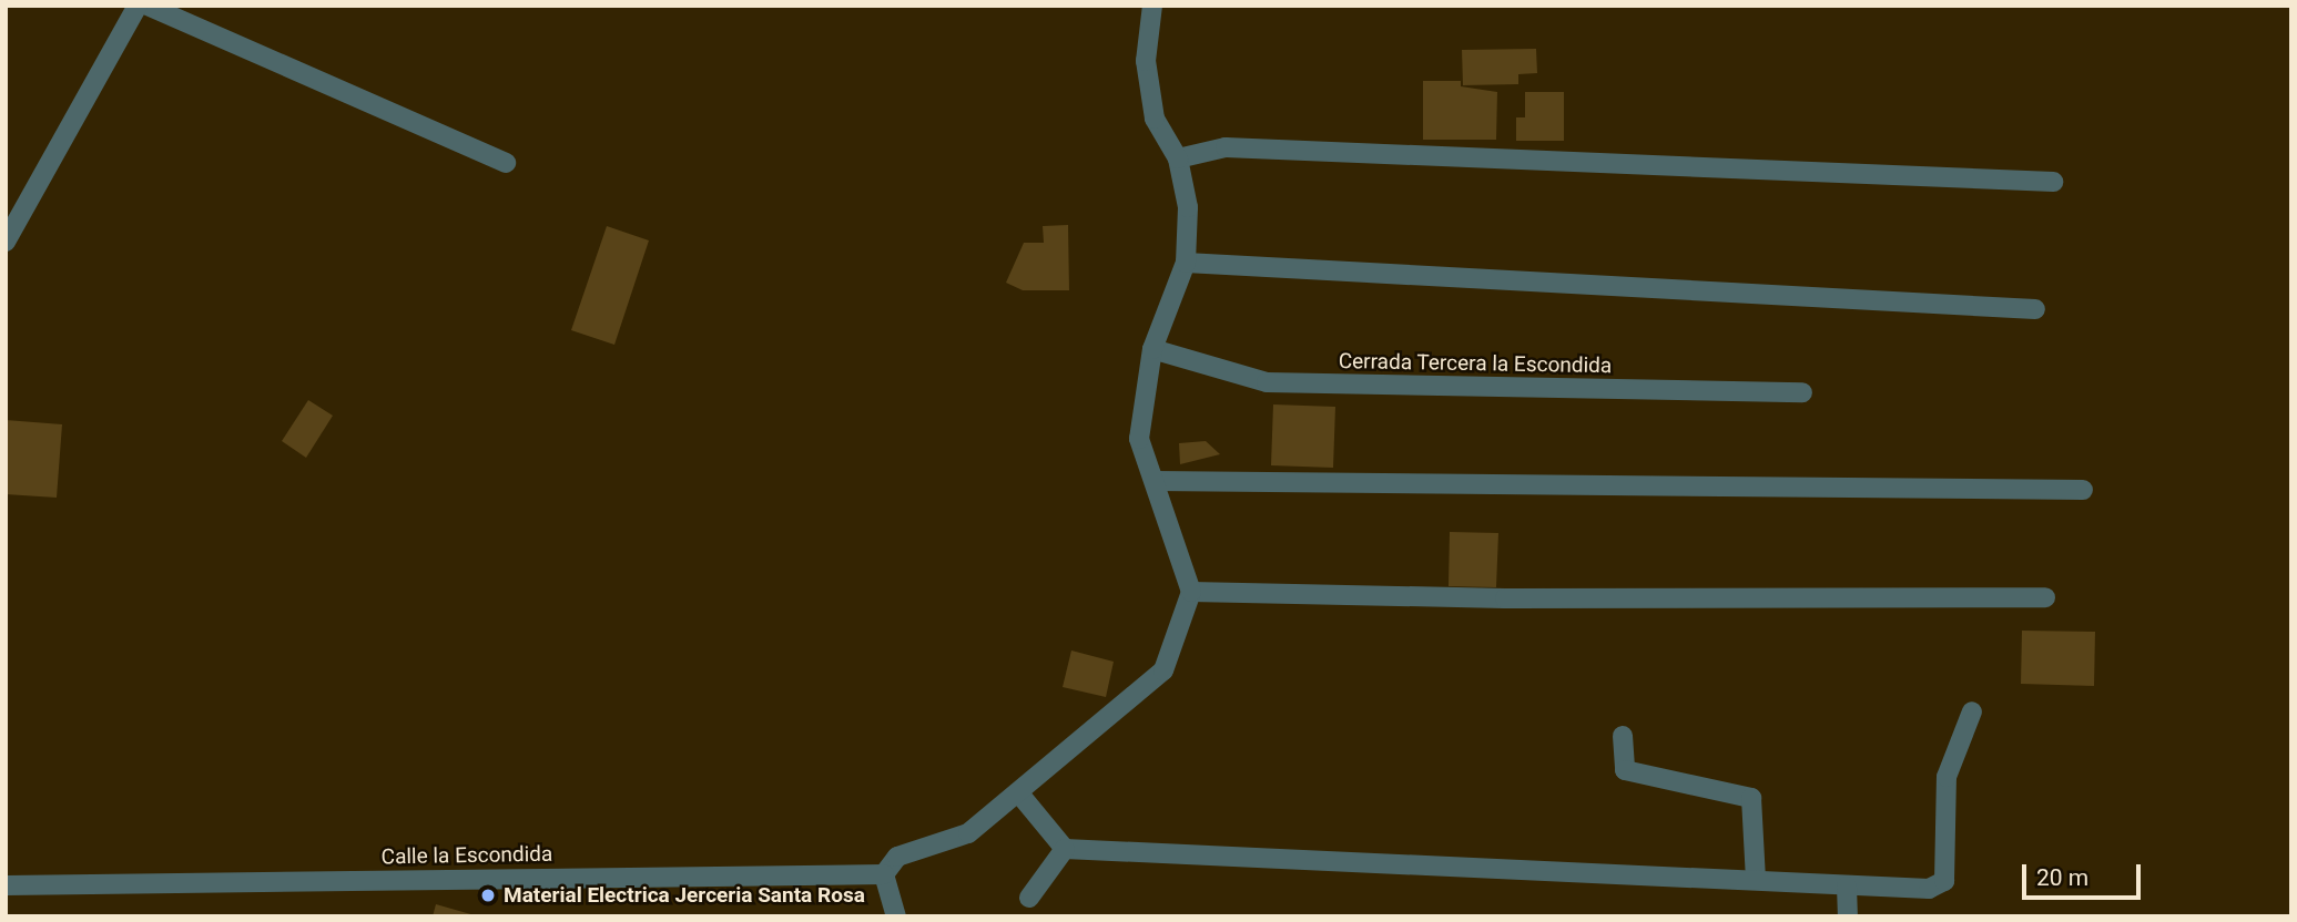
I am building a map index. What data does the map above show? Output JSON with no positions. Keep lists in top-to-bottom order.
{
  "streets": {
    "street": ["Cerrada Tercera la Escondida", "Calle la Escondida"]
  },
  "places": ["Material Electrica Jerceria Santa Rosa"],
  "scale_bar": "20 m"
}
